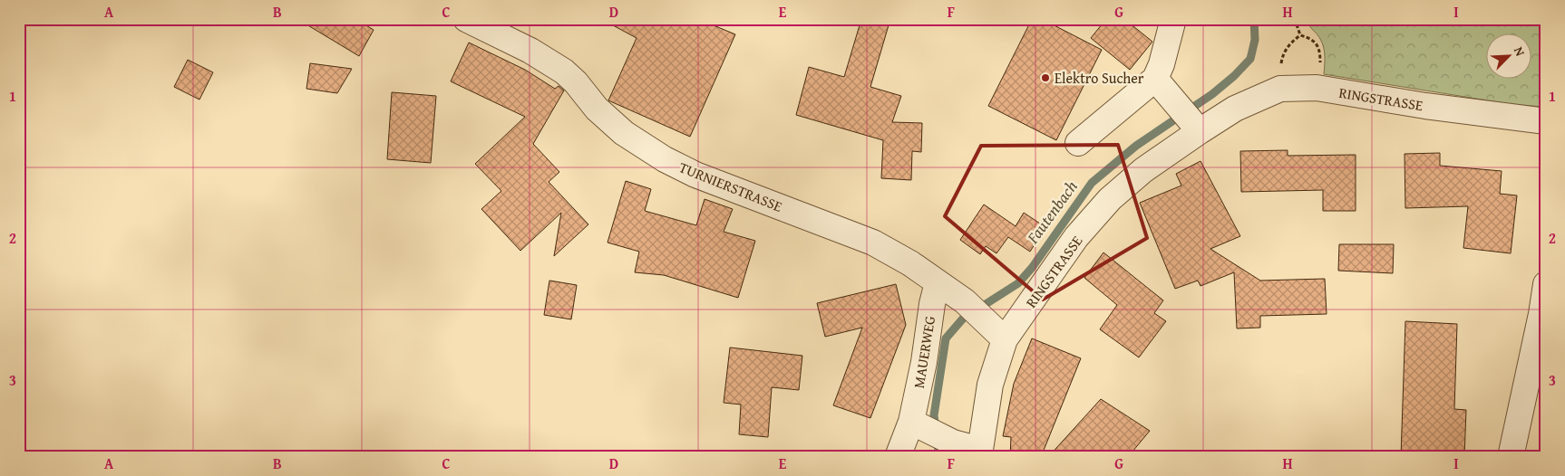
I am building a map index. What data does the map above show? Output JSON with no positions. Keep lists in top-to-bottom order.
{
  "streets": {
    "street": ["RINGSTRASSE", "TURNIERSTRASSE", "MAUERWEG"]
  },
  "crossings": [
    ["RINGSTRASSE", "TURNIERSTRASSE"],
    ["TURNIERSTRASSE", "MAUERWEG"]
  ],
  "water": ["Fautenbach"],
  "places": ["Elektro Sucher"],
  "north": "top right",
  "grid": {
    "columns": [
      "A",
      "B",
      "C",
      "D",
      "E",
      "F",
      "G",
      "H",
      "I"
    ],
    "rows": ["1", "2", "3"]
  }
}
